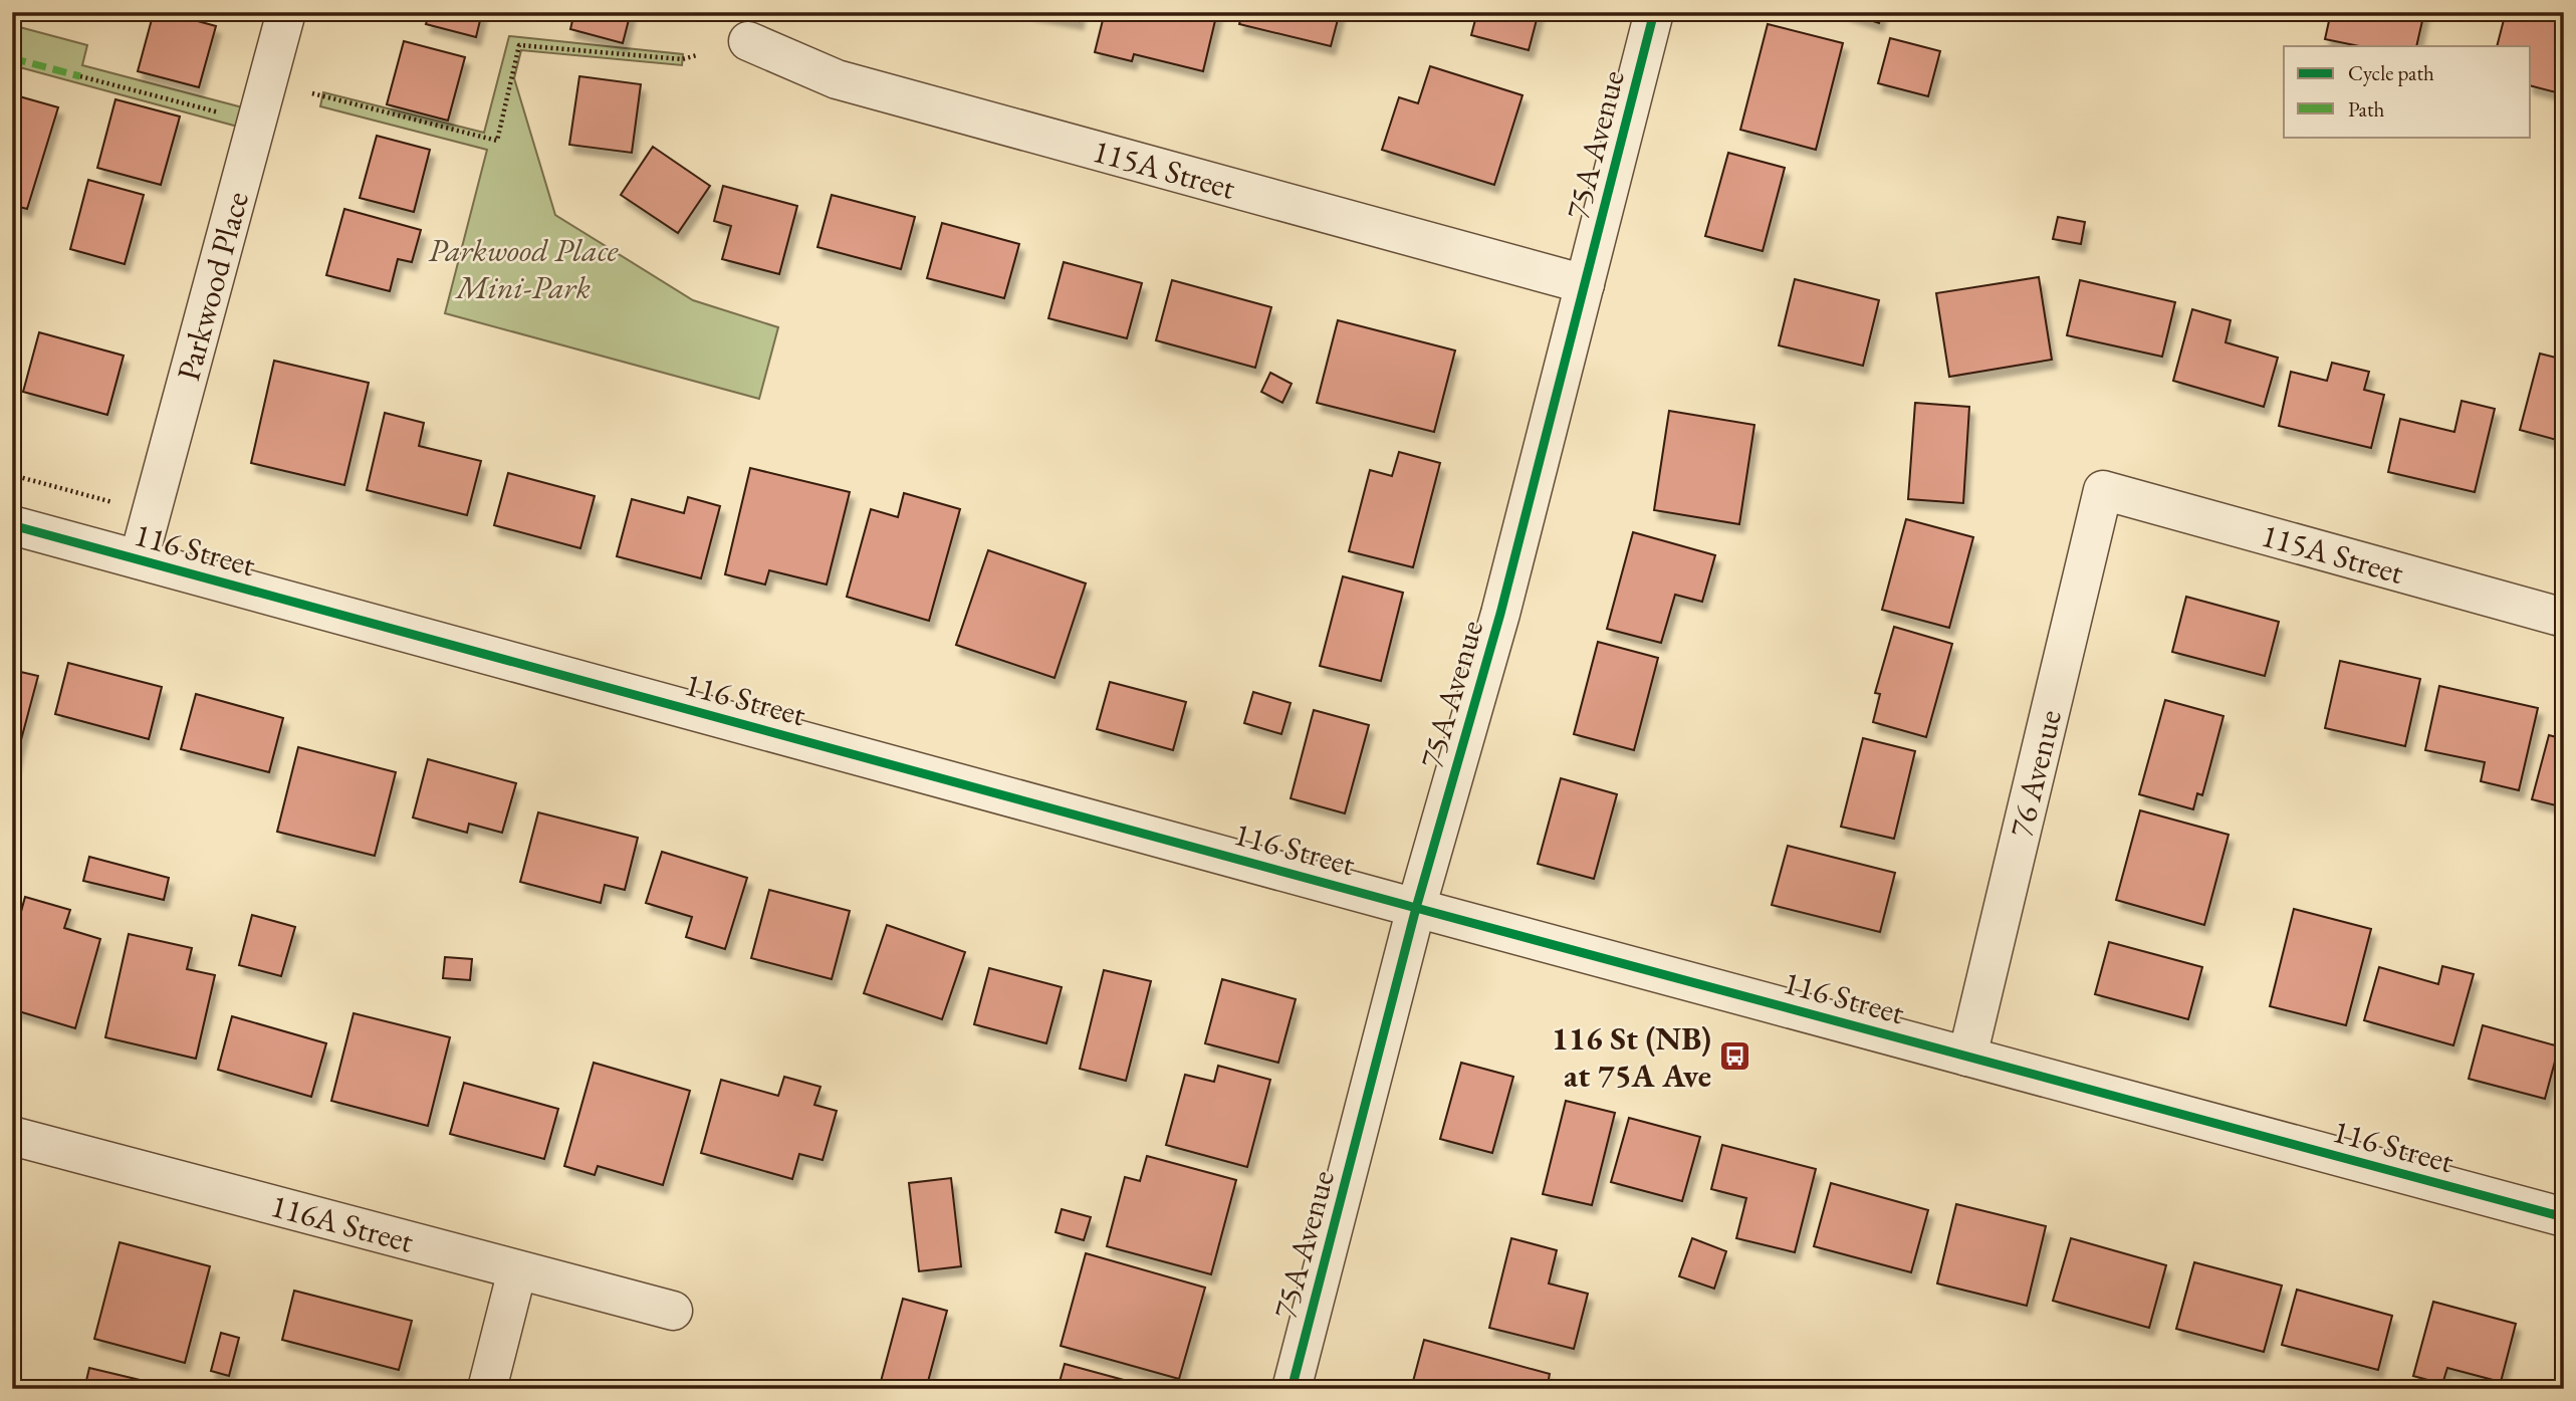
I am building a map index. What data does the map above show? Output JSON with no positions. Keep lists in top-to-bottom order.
{
  "streets": {
    "street": [
      "75A Avenue",
      "115A Street",
      "Parkwood Place",
      "116 Street",
      "76 Avenue",
      "116A Street"
    ]
  },
  "crossings": [
    ["75A Avenue", "115A Street"],
    ["75A Avenue", "116 Street"],
    ["115A Street", "76 Avenue"],
    ["Parkwood Place", "116 Street"],
    ["116 Street", "76 Avenue"]
  ],
  "parks": ["Parkwood Place Mini-Park"],
  "places": {
    "bus stop": ["116 St (NB) at 75A Ave"]
  },
  "legend": ["Cycle path", "Path"]
}
